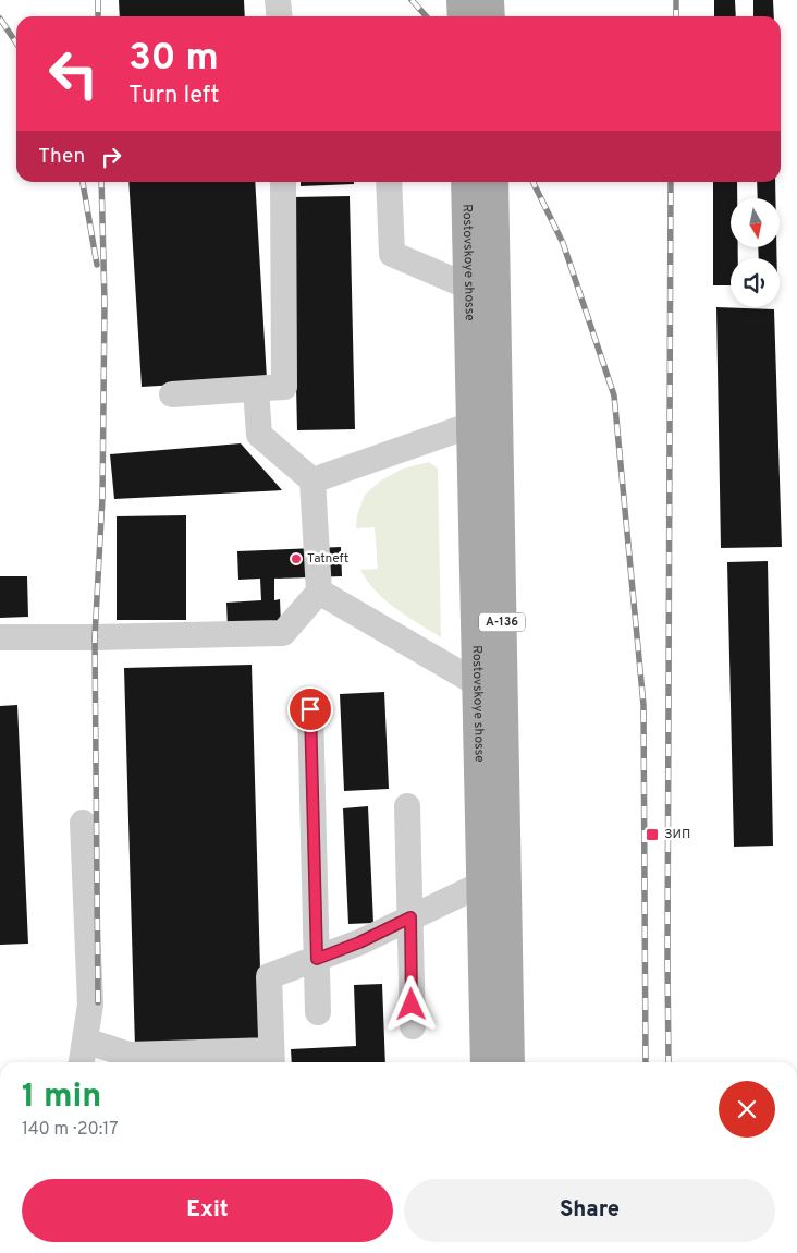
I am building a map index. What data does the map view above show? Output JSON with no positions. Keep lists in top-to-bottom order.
{
  "streets": {
    "main road": ["Rostovskoye shosse", "А-136"]
  },
  "places": {
    "other": ["Tatneft"],
    "transit": ["ЗИП"]
  },
  "north": "bottom",
  "page": {
    "turn": ["30 m", "Turn left"],
    "then": "Then",
    "heading": ["1 min", "140 m · 20:17"],
    "buttons": ["Exit", "Share"]
  }
}
